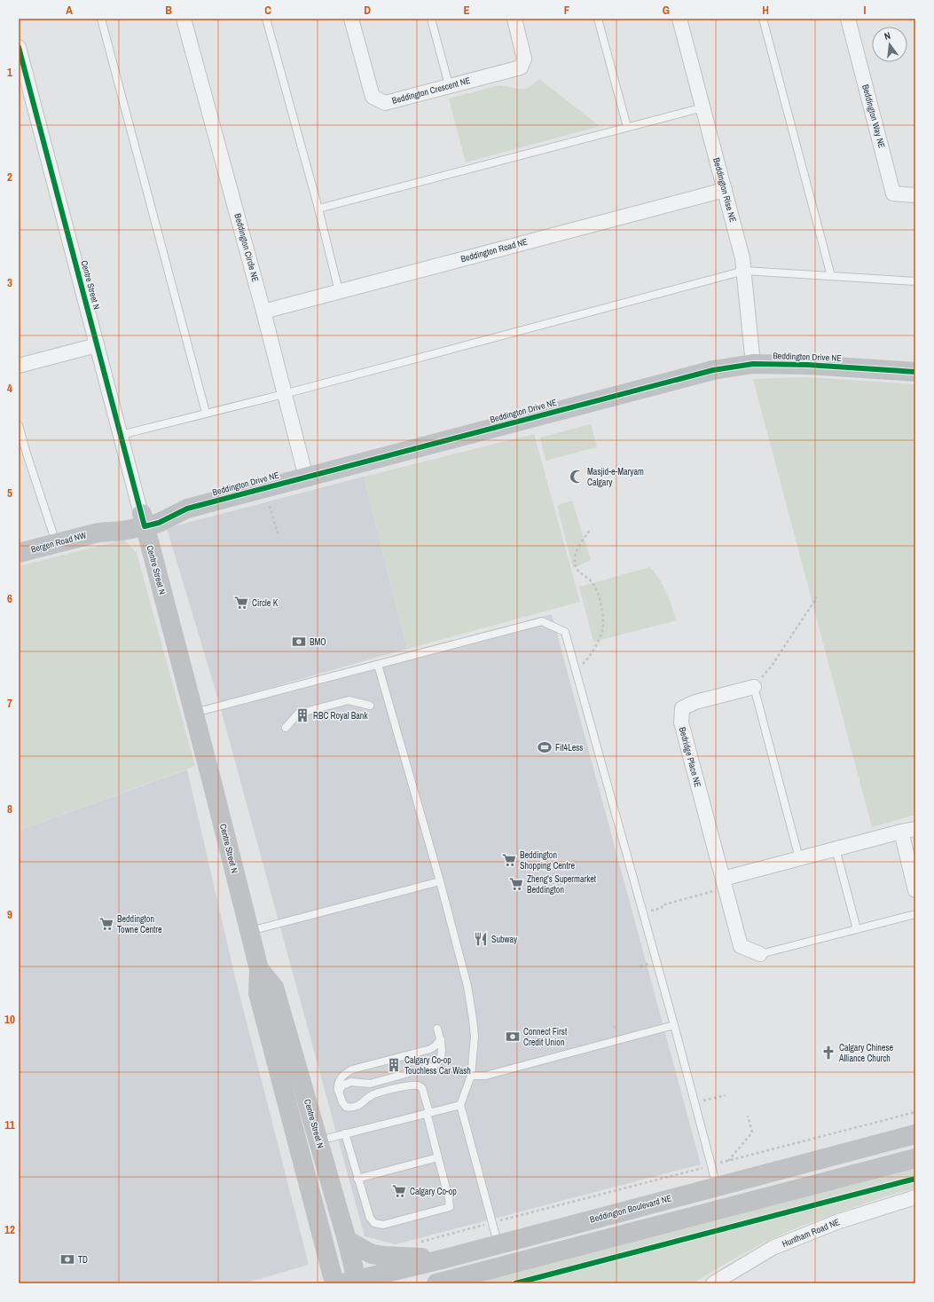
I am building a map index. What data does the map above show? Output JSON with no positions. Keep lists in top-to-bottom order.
{
  "streets": {
    "street": [
      "Beddington Crescent NE",
      "Beddington Way NE",
      "Beddington Rise NE",
      "Beddington Circle NE",
      "Beddington Road NE",
      "Centre Street N",
      "Beddington Drive NE",
      "Bergen Road NW",
      "Bedridge Place NE",
      "Beddington Boulevard NE",
      "Huntham Road NE"
    ]
  },
  "crossings": [
    ["Beddington Rise NE", "Beddington Road NE"],
    ["Beddington Rise NE", "Beddington Drive NE"],
    ["Beddington Circle NE", "Beddington Road NE"],
    ["Beddington Circle NE", "Beddington Drive NE"],
    ["Centre Street N", "Beddington Drive NE"],
    ["Centre Street N", "Bergen Road NW"],
    ["Centre Street N", "Beddington Boulevard NE"],
    ["Beddington Drive NE", "Bergen Road NW"]
  ],
  "places": {
    "mosque": ["Masjid-e-Maryam Calgary"],
    "supermarket": [
      "Circle K",
      "Beddington Shopping Centre",
      "Zheng's Supermarket Beddington",
      "Beddington Towne Centre",
      "Calgary Co-op"
    ],
    "bank": ["BMO", "Connect First Credit Union", "TD"],
    "building": ["RBC Royal Bank", "Calgary Co-op Touchless Car Wash"],
    "sports": ["Fit4Less"],
    "restaurant": ["Subway"],
    "church": ["Calgary Chinese Alliance Church"]
  },
  "north": "top",
  "grid": {
    "columns": [
      "A",
      "B",
      "C",
      "D",
      "E",
      "F",
      "G",
      "H",
      "I"
    ],
    "rows": [
      "1",
      "2",
      "3",
      "4",
      "5",
      "6",
      "7",
      "8",
      "9",
      "10",
      "11",
      "12"
    ]
  }
}
